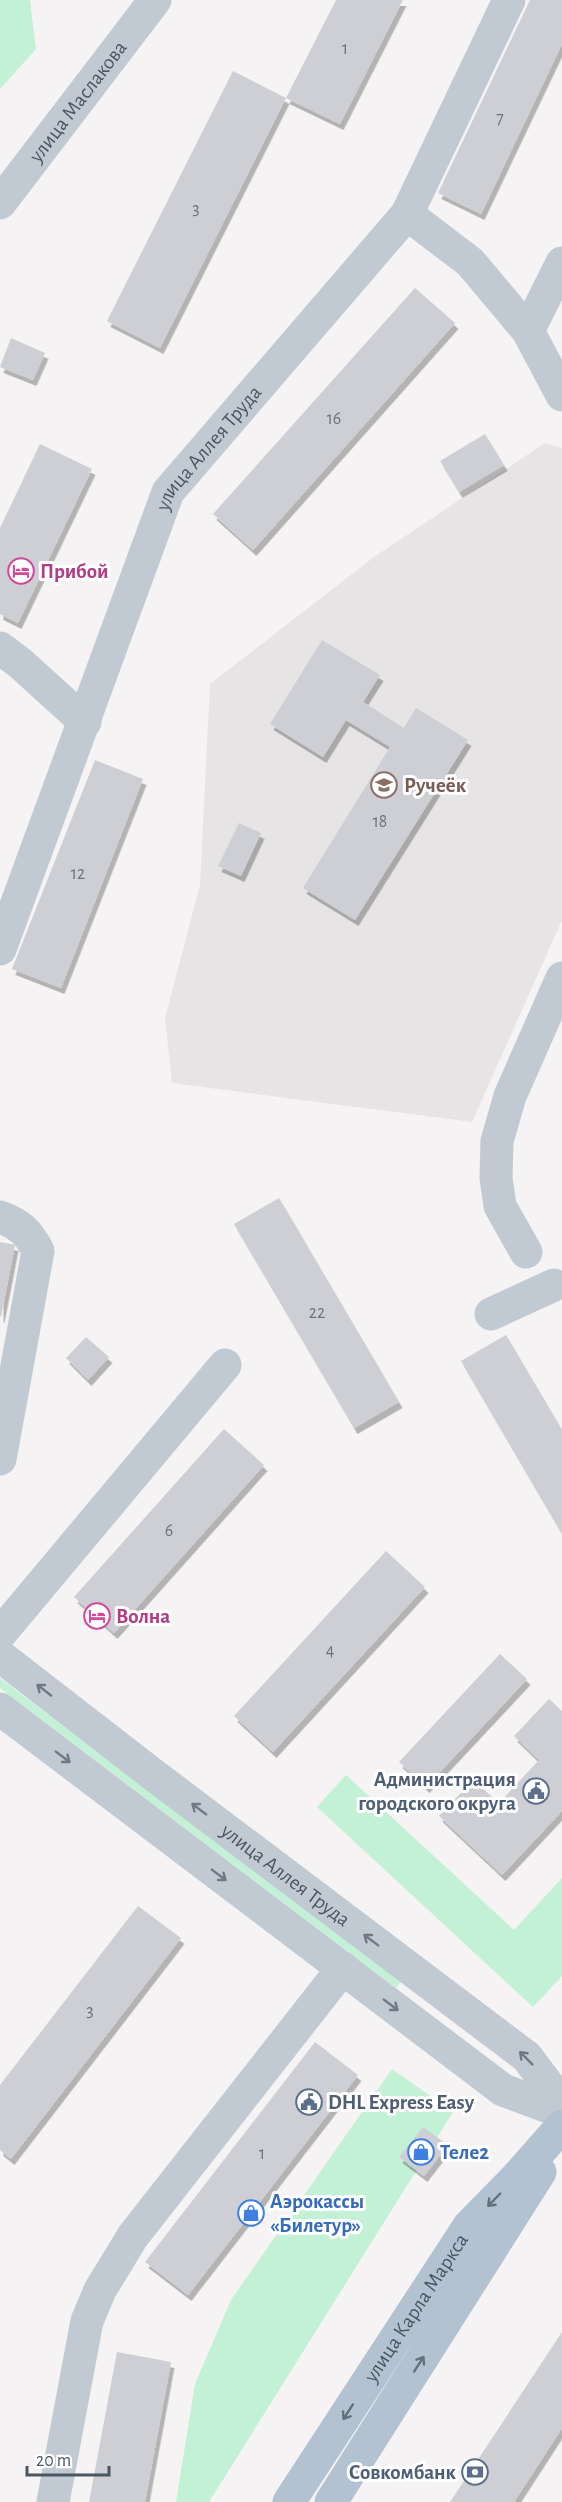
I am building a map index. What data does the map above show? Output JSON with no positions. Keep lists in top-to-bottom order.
{
  "streets": {
    "main road": ["улица Карла Маркса"],
    "street": ["улица Маслакова", "улица Аллея Труда"]
  },
  "places": {
    "hotel": ["Прибой", "Волна"],
    "school or university": ["Ручеёк"],
    "public building": ["Администрация городского округа", "DHL Express Easy"],
    "shop": ["Теле2", "Аэрокассы «Билетур»"],
    "bank": ["Совкомбанк"]
  },
  "house_numbers": [
    "1",
    "7",
    "3",
    "16",
    "18",
    "12",
    "22",
    "6",
    "4",
    "3",
    "1"
  ],
  "scale_bar": "20 m"
}
